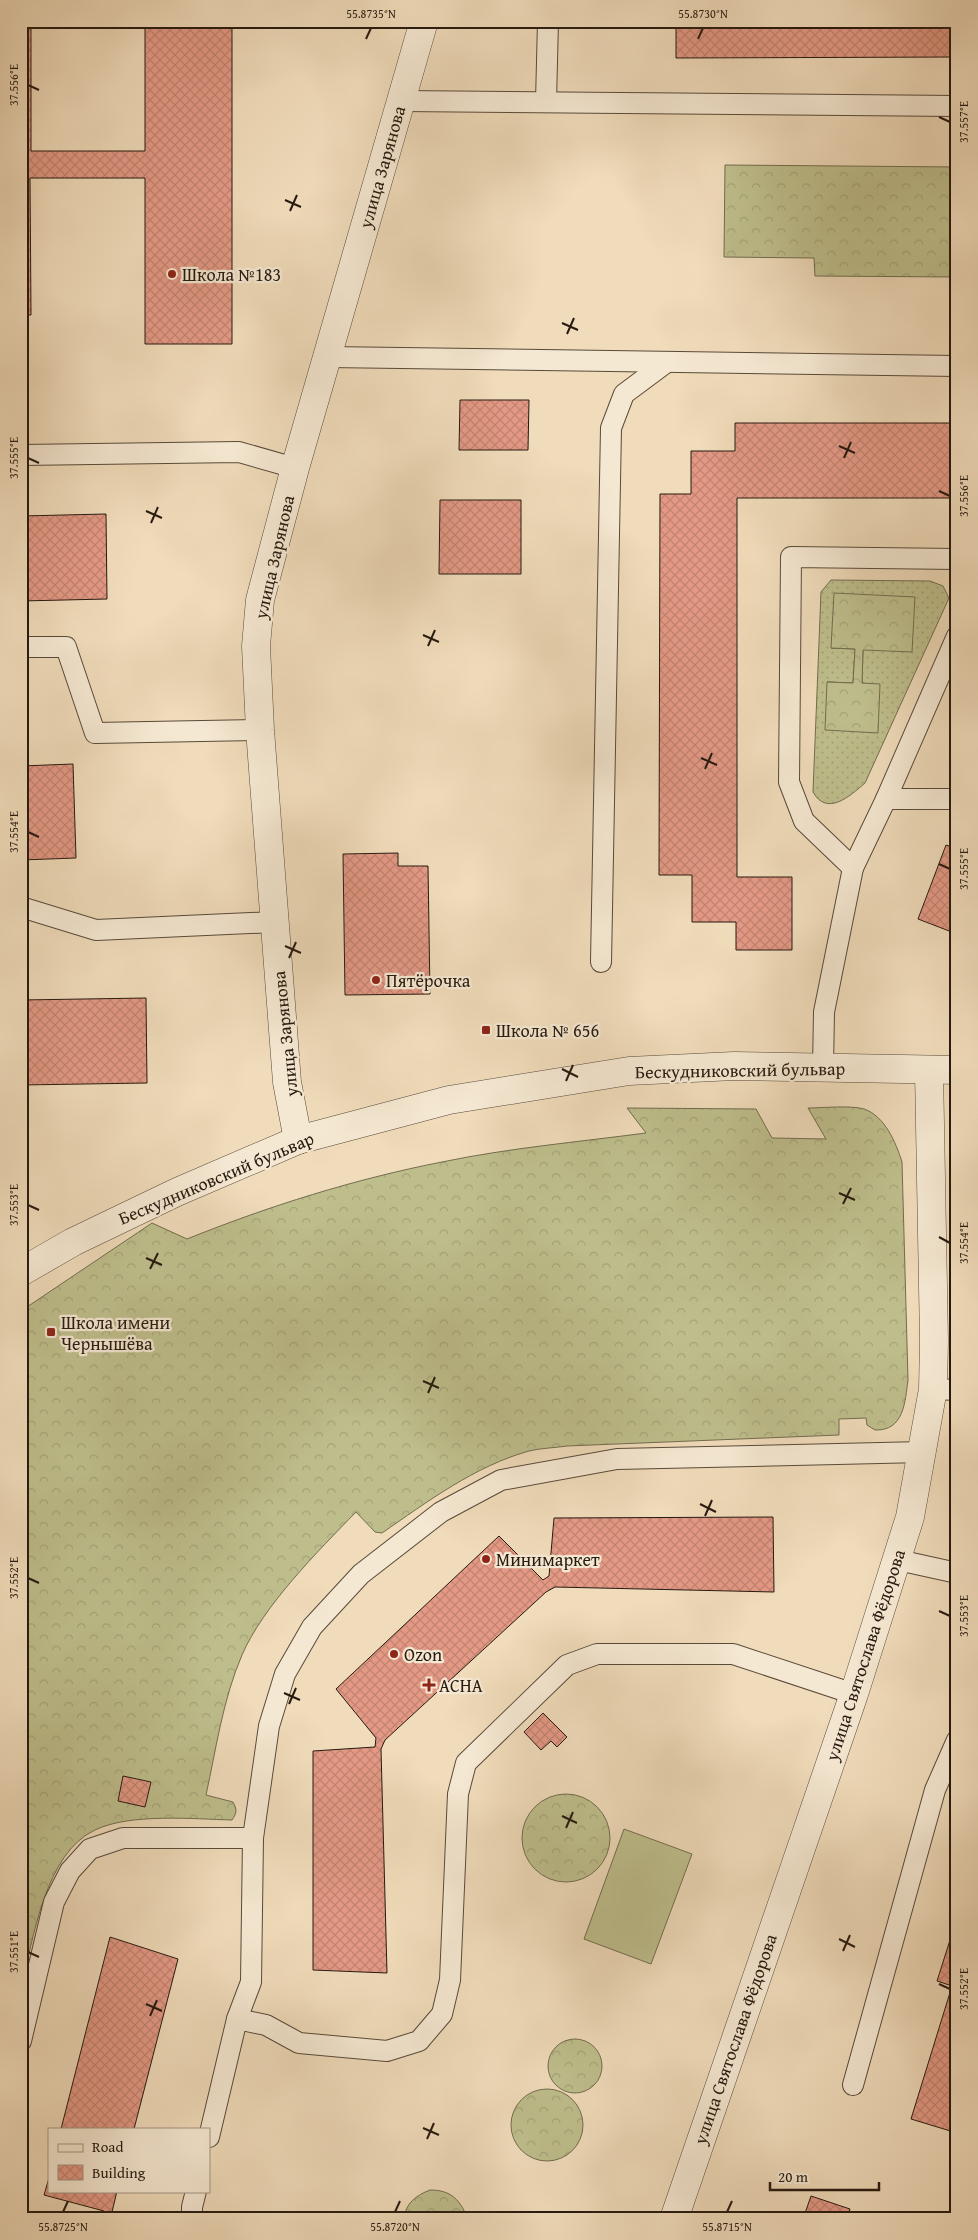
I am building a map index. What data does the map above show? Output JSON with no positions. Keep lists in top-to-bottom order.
{
  "streets": {
    "street": ["улица Зарянова", "Бескудниковский бульвар", "улица Святослава Фёдорова"]
  },
  "crossings": [
    ["улица Зарянова", "Бескудниковский бульвар"],
    ["Бескудниковский бульвар", "улица Святослава Фёдорова"]
  ],
  "places": {
    "other": [
      "Школа №183",
      "Пятёрочка",
      "Минимаркет",
      "Ozon"
    ],
    "transit": ["Школа № 656", "Школа имени Чернышёва"],
    "health": ["АСНА"]
  },
  "legend": ["Road", "Building"],
  "scale_bar": "20 m",
  "coordinates": [
    "55.8735°N",
    "55.8730°N",
    "37.556°E",
    "37.557°E",
    "37.555°E",
    "37.554°E",
    "37.553°E",
    "37.552°E",
    "37.551°E",
    "55.8725°N",
    "55.8720°N",
    "55.8715°N"
  ]
}
